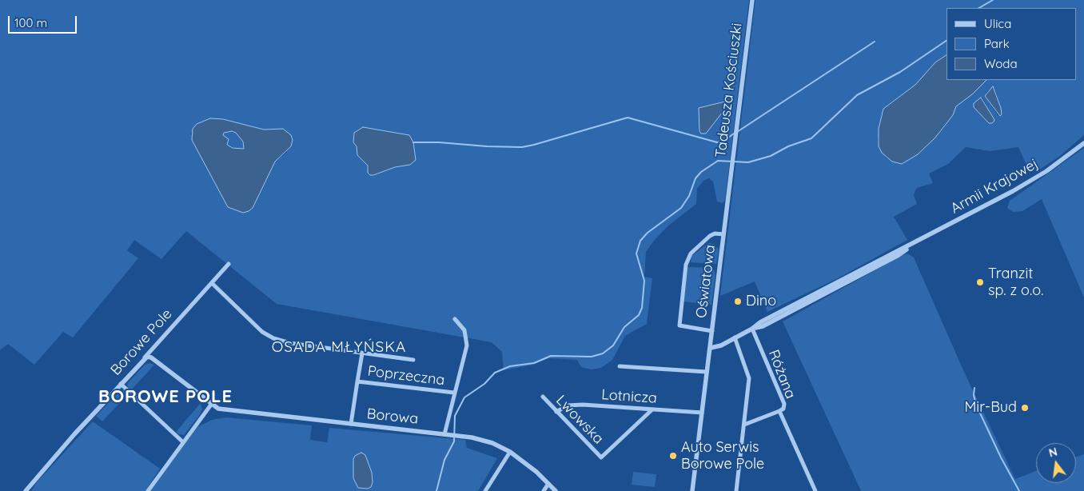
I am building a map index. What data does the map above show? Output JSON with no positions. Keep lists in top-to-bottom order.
{
  "streets": {
    "street": [
      "Tadeusza Kościuszki",
      "Armii Krajowej",
      "Oświatowa",
      "Borowe Pole",
      "Różana",
      "Poprzeczna",
      "Lotnicza",
      "Borowa",
      "Lwowska"
    ]
  },
  "crossings": [
    ["Tadeusza Kościuszki", "Oświatowa"],
    ["Armii Krajowej", "Oświatowa"],
    ["Armii Krajowej", "Różana"],
    ["Oświatowa", "Lotnicza"],
    ["Borowe Pole", "Borowa"],
    ["Poprzeczna", "Borowa"],
    ["Lotnicza", "Lwowska"]
  ],
  "districts": ["OSADA MŁYŃSKA", "BOROWE POLE"],
  "places": [
    "Tranzit sp. z o.o.",
    "Dino",
    "Mir-Bud",
    "Auto Serwis Borowe Pole"
  ],
  "legend": ["Ulica", "Park", "Woda"],
  "scale_bar": "100 m",
  "north": "top"
}
